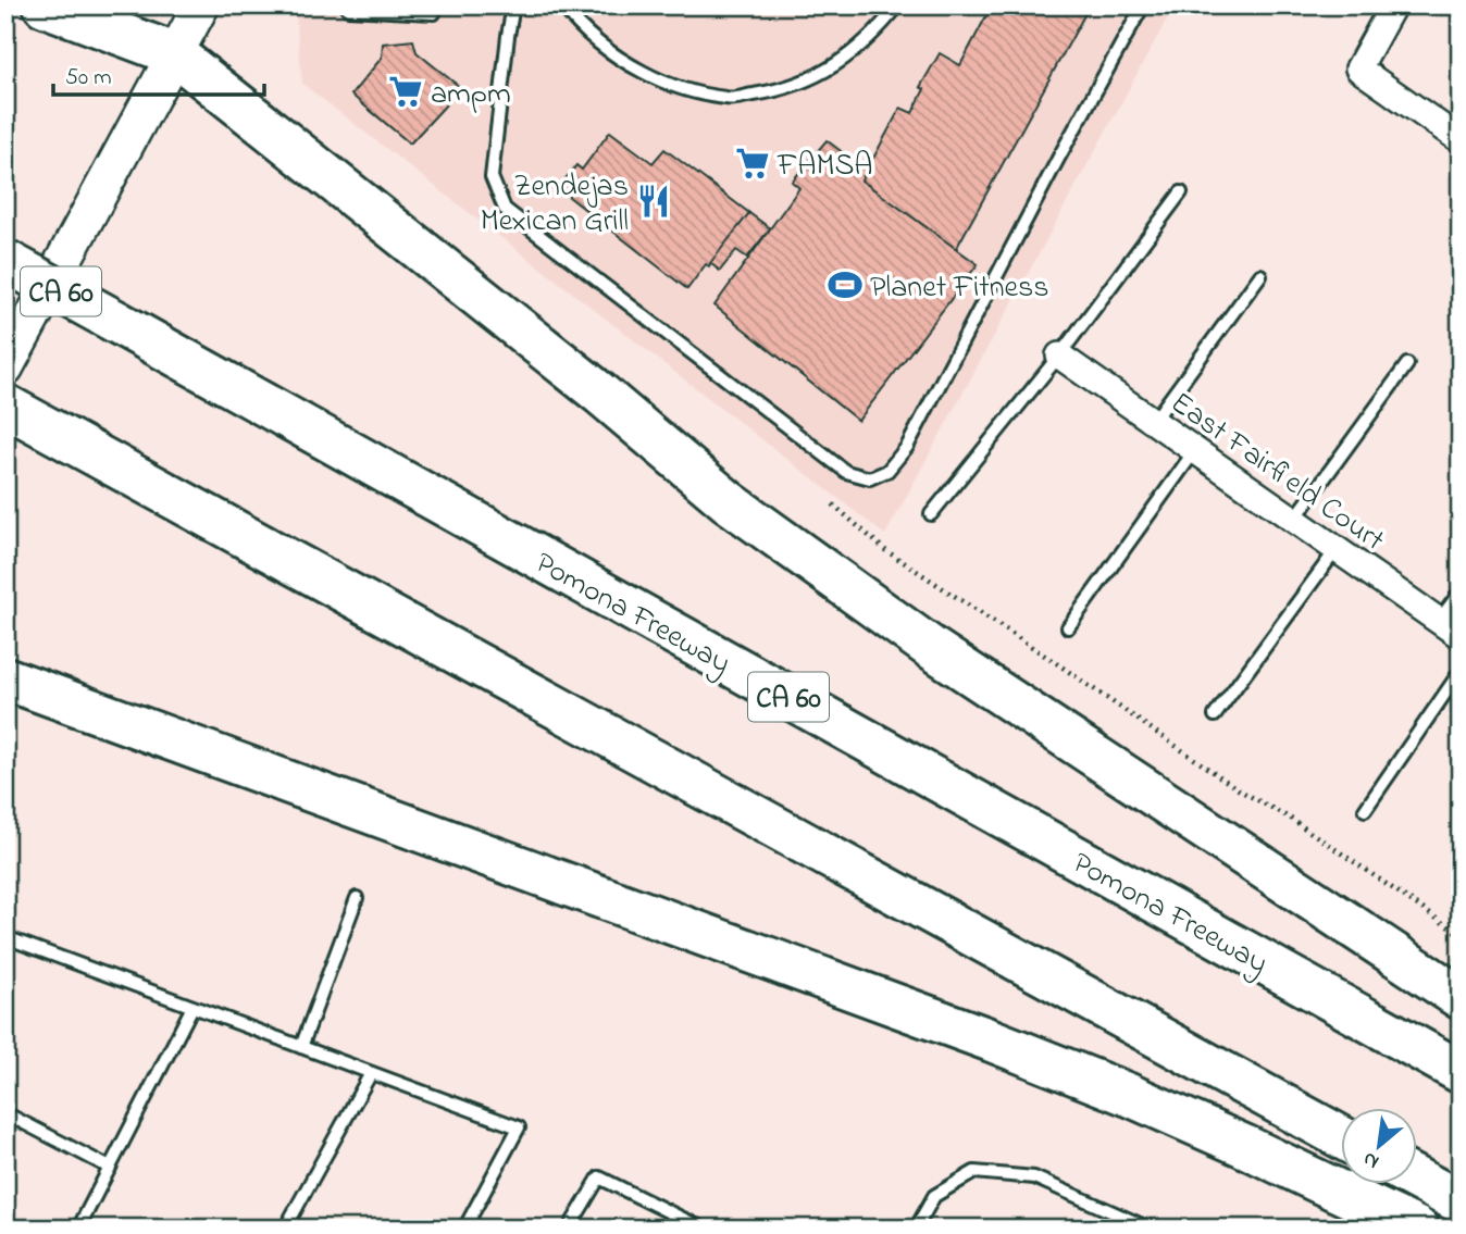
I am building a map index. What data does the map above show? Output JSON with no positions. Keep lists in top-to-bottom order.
{
  "streets": {
    "highway": ["CA 60", "Pomona Freeway"],
    "street": ["East Fairfield Court"]
  },
  "places": {
    "supermarket": ["ampm", "FAMSA"],
    "restaurant": ["Zendejas Mexican Grill"],
    "sports": ["Planet Fitness"]
  },
  "scale_bar": "50 m",
  "north": "bottom left"
}
